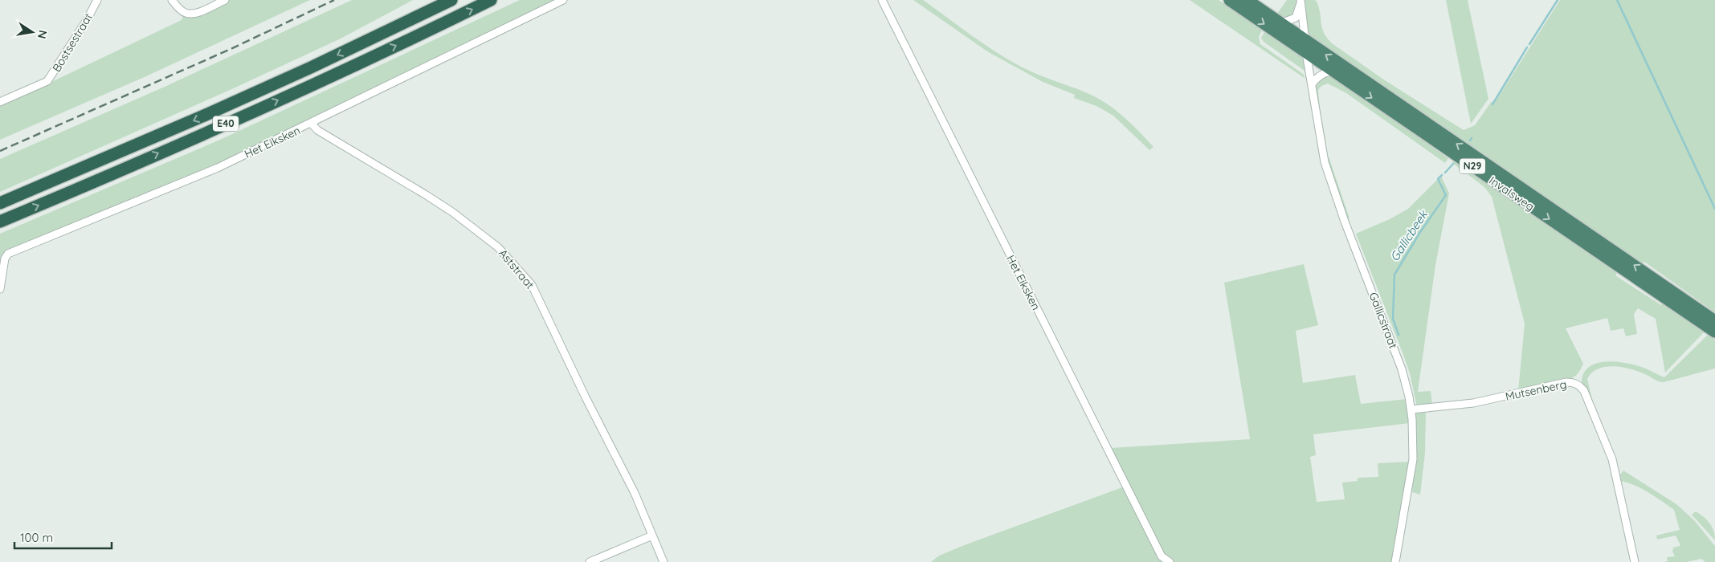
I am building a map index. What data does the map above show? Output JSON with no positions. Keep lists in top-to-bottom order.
{
  "streets": {
    "highway": ["E40", "N29", "Invalsweg"],
    "street": [
      "Bostsestraat",
      "Het Eiksken",
      "Aststraat",
      "Gallicstraat",
      "Mutsenberg"
    ]
  },
  "crossings": [
    ["Het Eiksken", "Aststraat"],
    ["Invalsweg", "Gallicstraat"],
    ["Gallicstraat", "Mutsenberg"]
  ],
  "water": ["Gallicbeek"],
  "scale_bar": "100 m",
  "north": "right"
}
